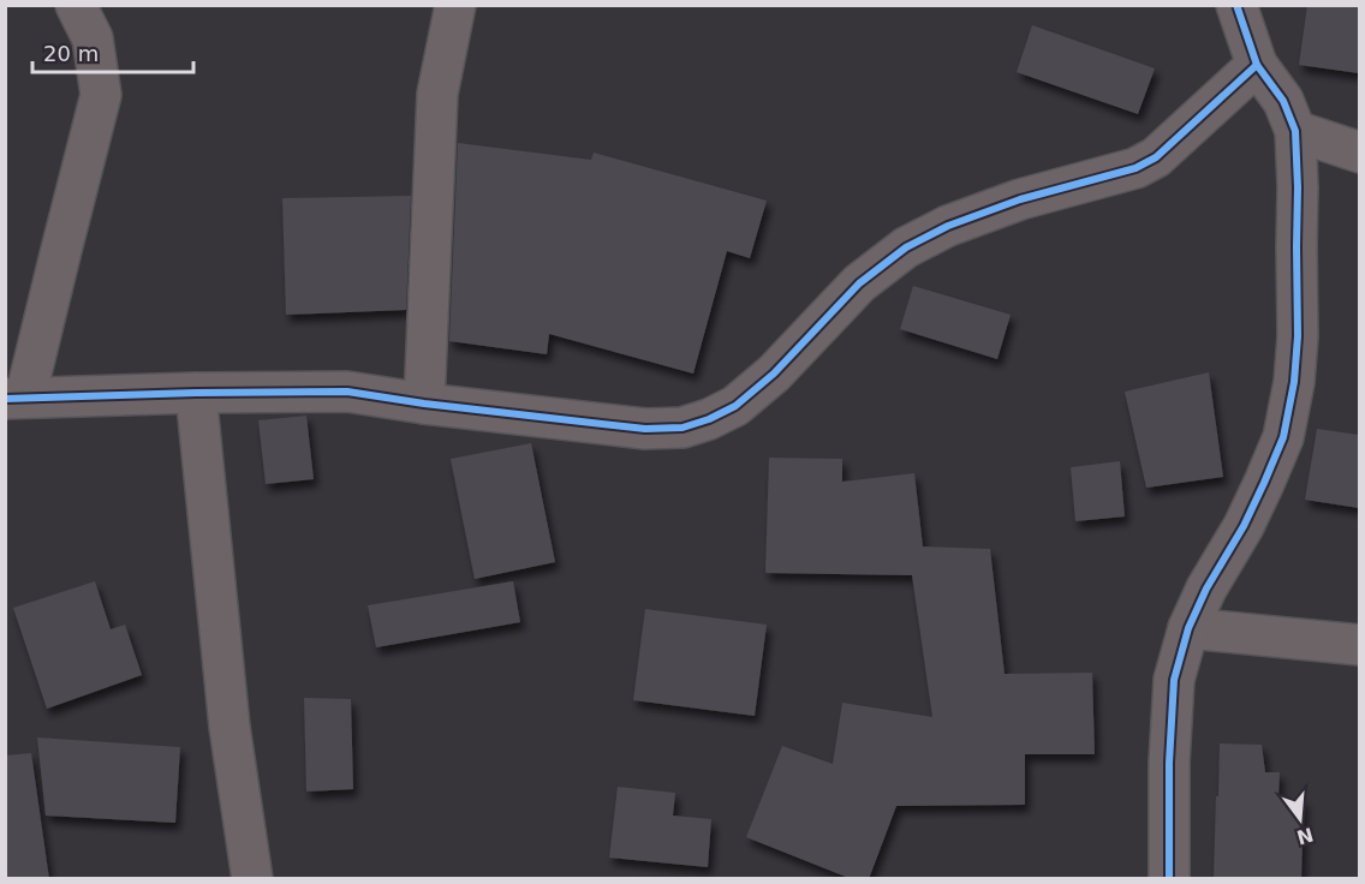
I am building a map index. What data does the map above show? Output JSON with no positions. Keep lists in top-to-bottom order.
{
  "scale_bar": "20 m",
  "north": "bottom"
}
